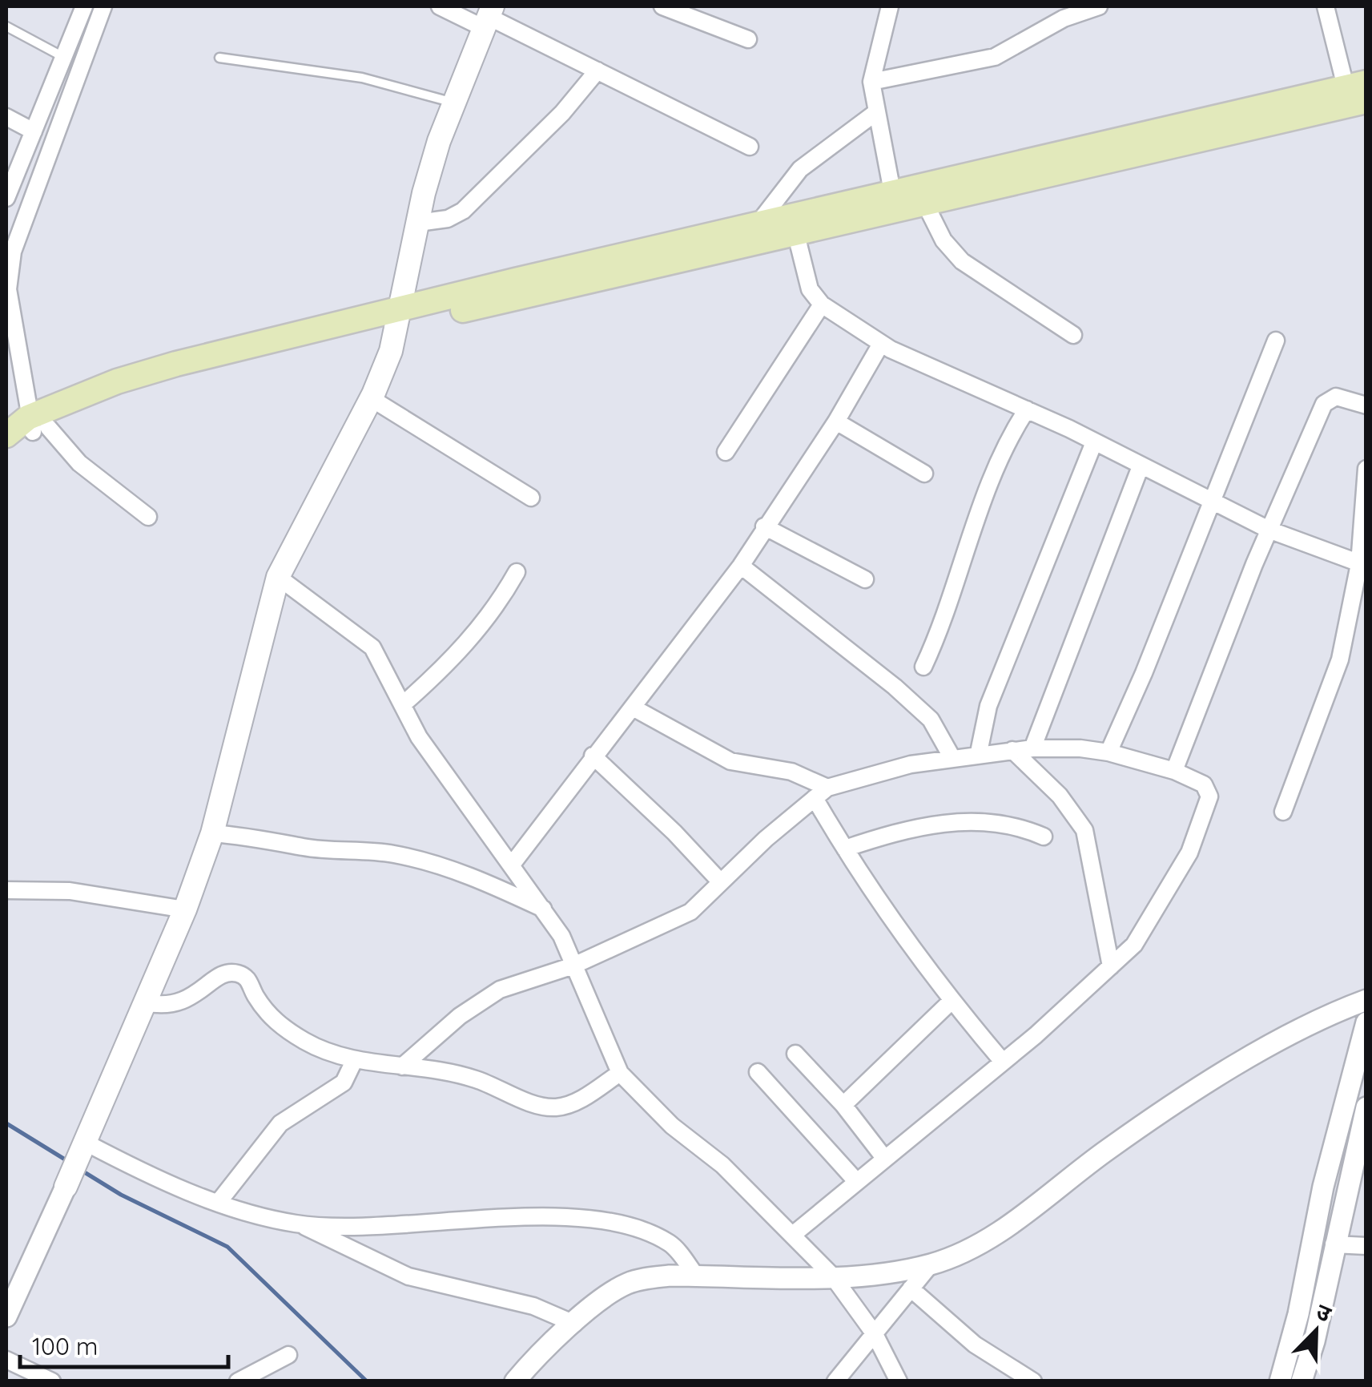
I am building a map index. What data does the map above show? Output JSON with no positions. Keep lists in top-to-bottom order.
{
  "scale_bar": "100 m",
  "north": "top right"
}
